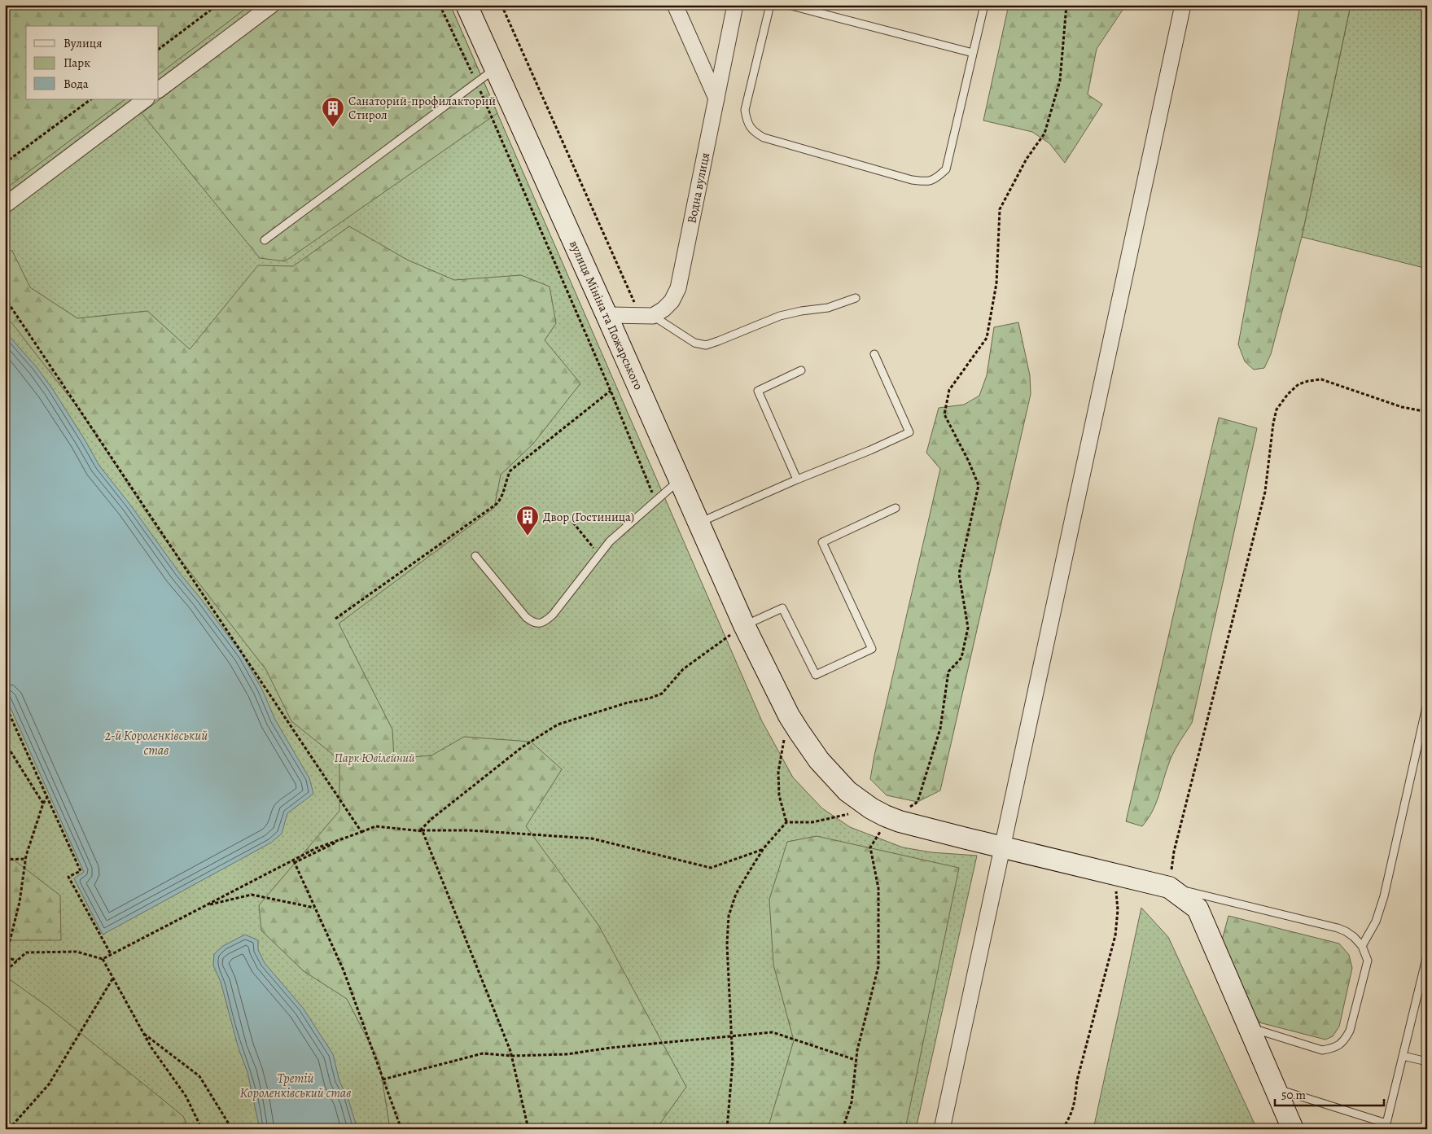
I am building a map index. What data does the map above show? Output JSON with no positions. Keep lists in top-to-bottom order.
{
  "streets": {
    "street": ["Водна вулиця", "вулиця Мініна та Пожарського"]
  },
  "water": ["2-й Короленківський став", "Третій Короленківський став"],
  "parks": ["Парк Ювілейний"],
  "places": {
    "building": ["Санаторий-профилакторий Стирол", "Двор (Гостиница)"]
  },
  "legend": ["Вулиця", "Парк", "Вода"],
  "scale_bar": "50 m"
}
